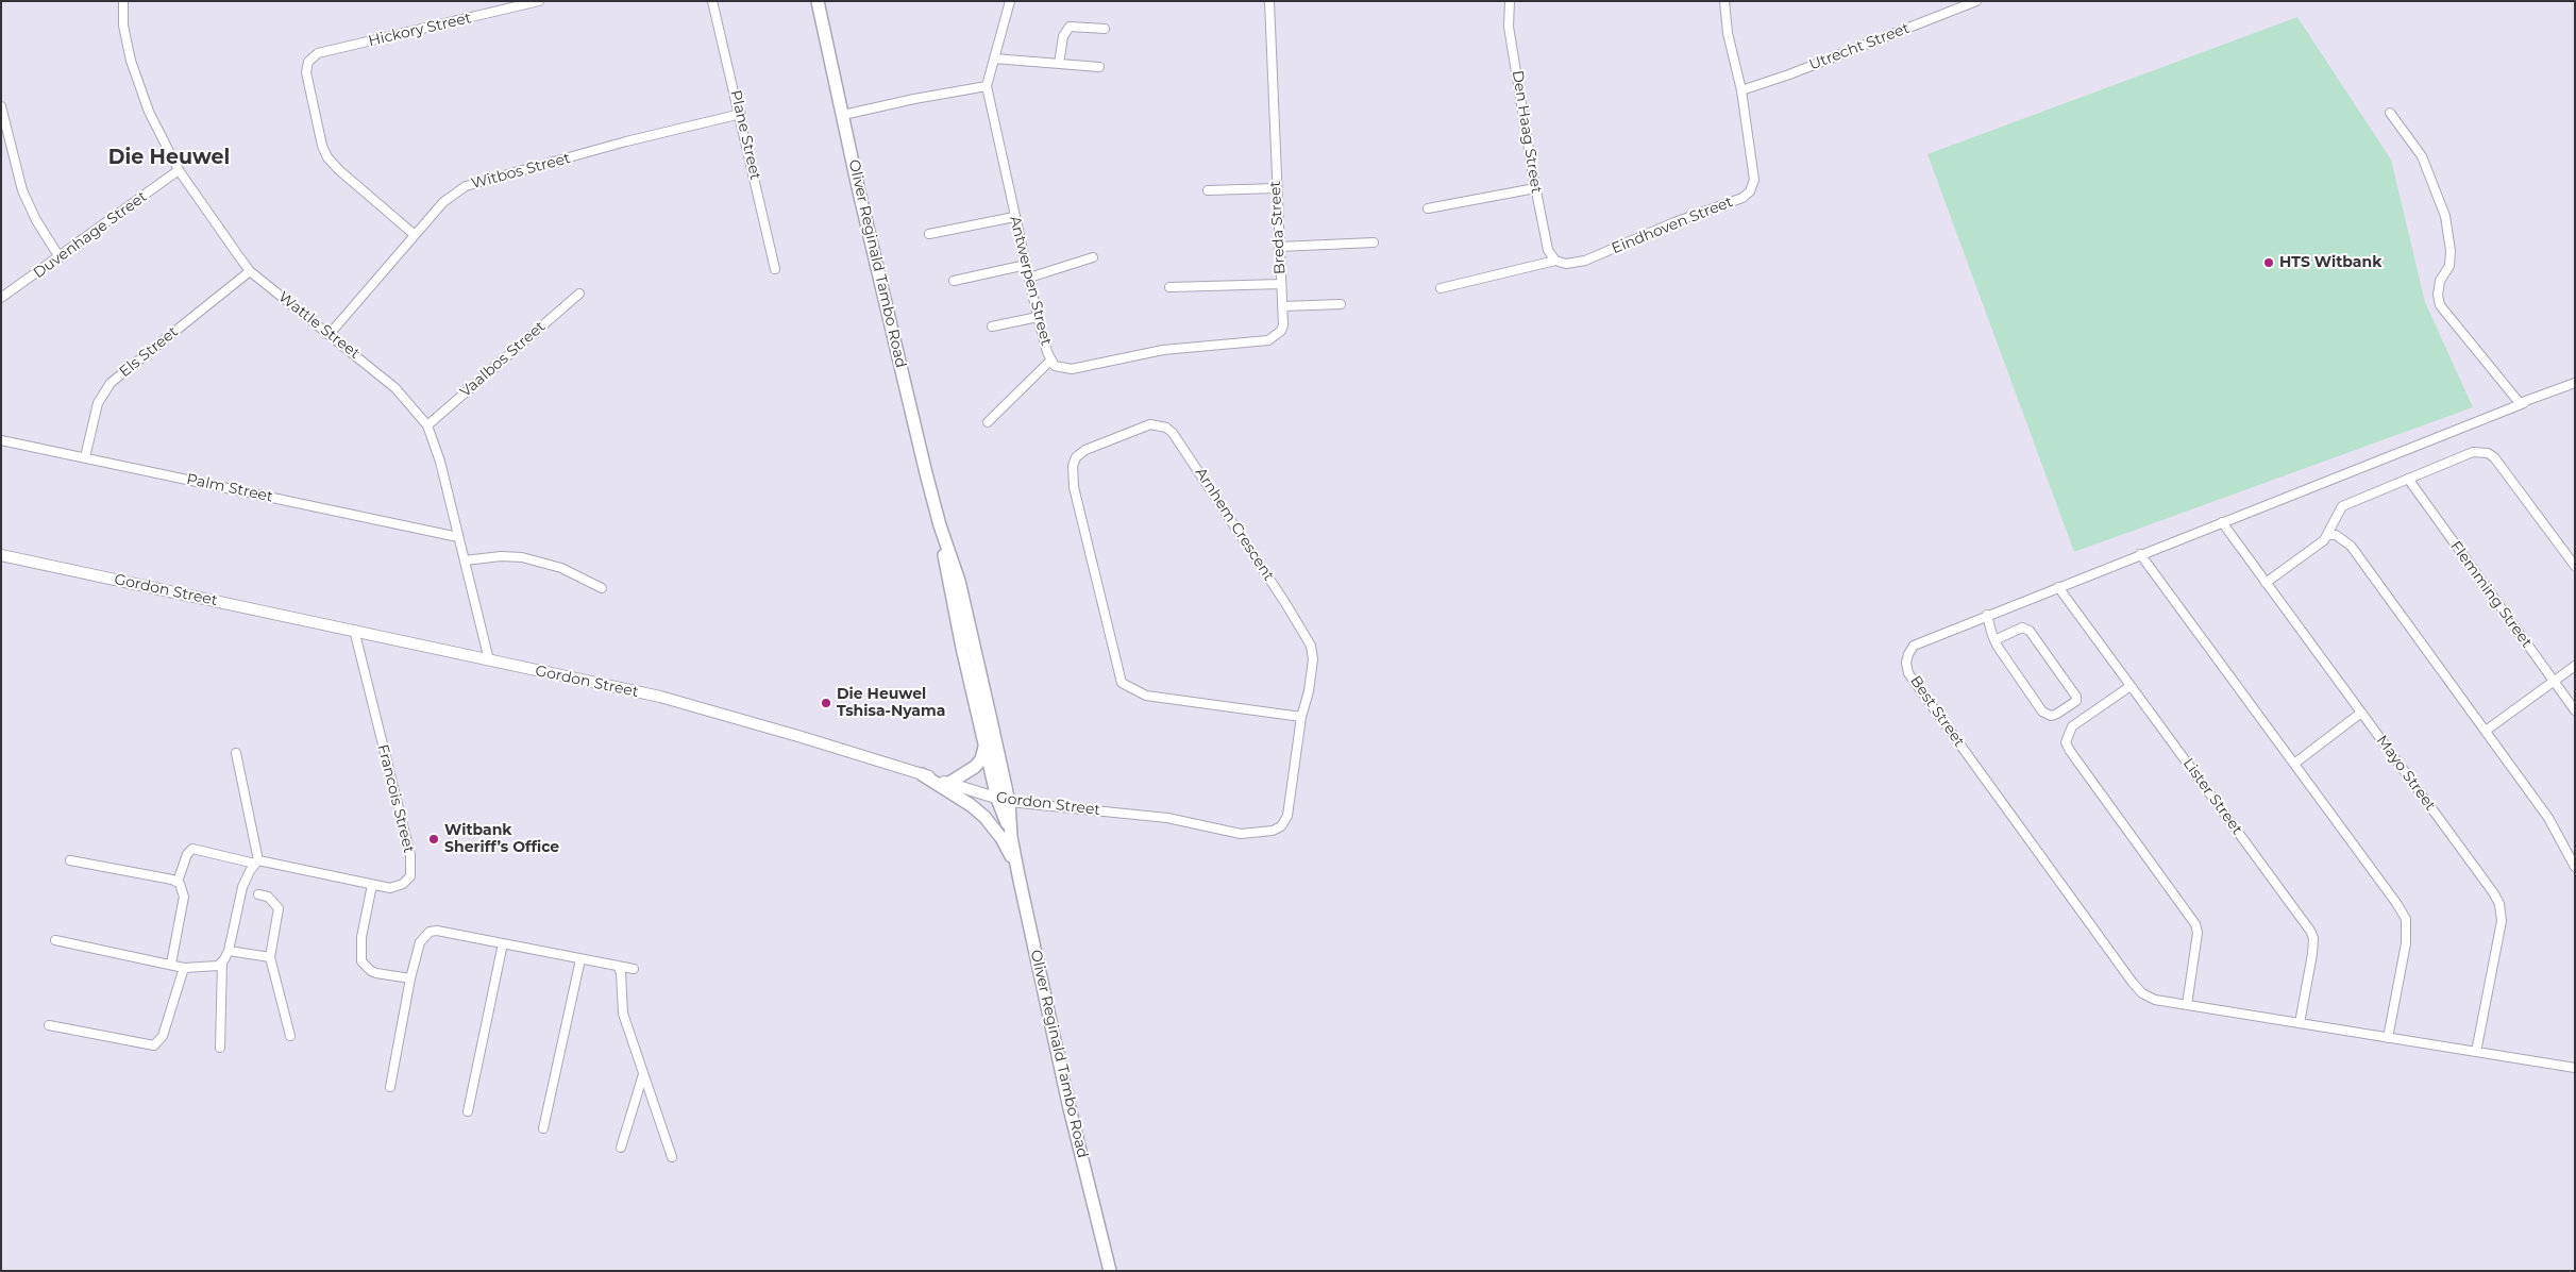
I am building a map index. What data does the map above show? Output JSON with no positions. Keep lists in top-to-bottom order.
{
  "streets": {
    "main road": ["Oliver Reginald Tambo Road"],
    "street": [
      "Hickory Street",
      "Utrecht Street",
      "Den Haag Street",
      "Plane Street",
      "Witbos Street",
      "Eindhoven Street",
      "Breda Street",
      "Duvenhage Street",
      "Antwerpen Street",
      "Wattle Street",
      "Els Street",
      "Vaalbos Street",
      "Palm Street",
      "Arnhem Crescent",
      "Gordon Street",
      "Flemming Street",
      "Best Street",
      "Mayo Street",
      "Lister Street",
      "Francois Street"
    ]
  },
  "crossings": [
    ["Hickory Street", "Witbos Street"],
    ["Utrecht Street", "Eindhoven Street"],
    ["Den Haag Street", "Eindhoven Street"],
    ["Plane Street", "Witbos Street"],
    ["Witbos Street", "Wattle Street"],
    ["Breda Street", "Antwerpen Street"],
    ["Duvenhage Street", "Wattle Street"],
    ["Oliver Reginald Tambo Road", "Gordon Street"],
    ["Wattle Street", "Els Street"],
    ["Wattle Street", "Vaalbos Street"],
    ["Wattle Street", "Palm Street"],
    ["Wattle Street", "Gordon Street"],
    ["Els Street", "Palm Street"],
    ["Arnhem Crescent", "Gordon Street"],
    ["Gordon Street", "Francois Street"],
    ["Best Street", "Mayo Street"],
    ["Best Street", "Lister Street"]
  ],
  "districts": ["Die Heuwel"],
  "places": ["HTS Witbank", "Die Heuwel Tshisa-Nyama", "Witbank Sheriff’s Office"]
}
